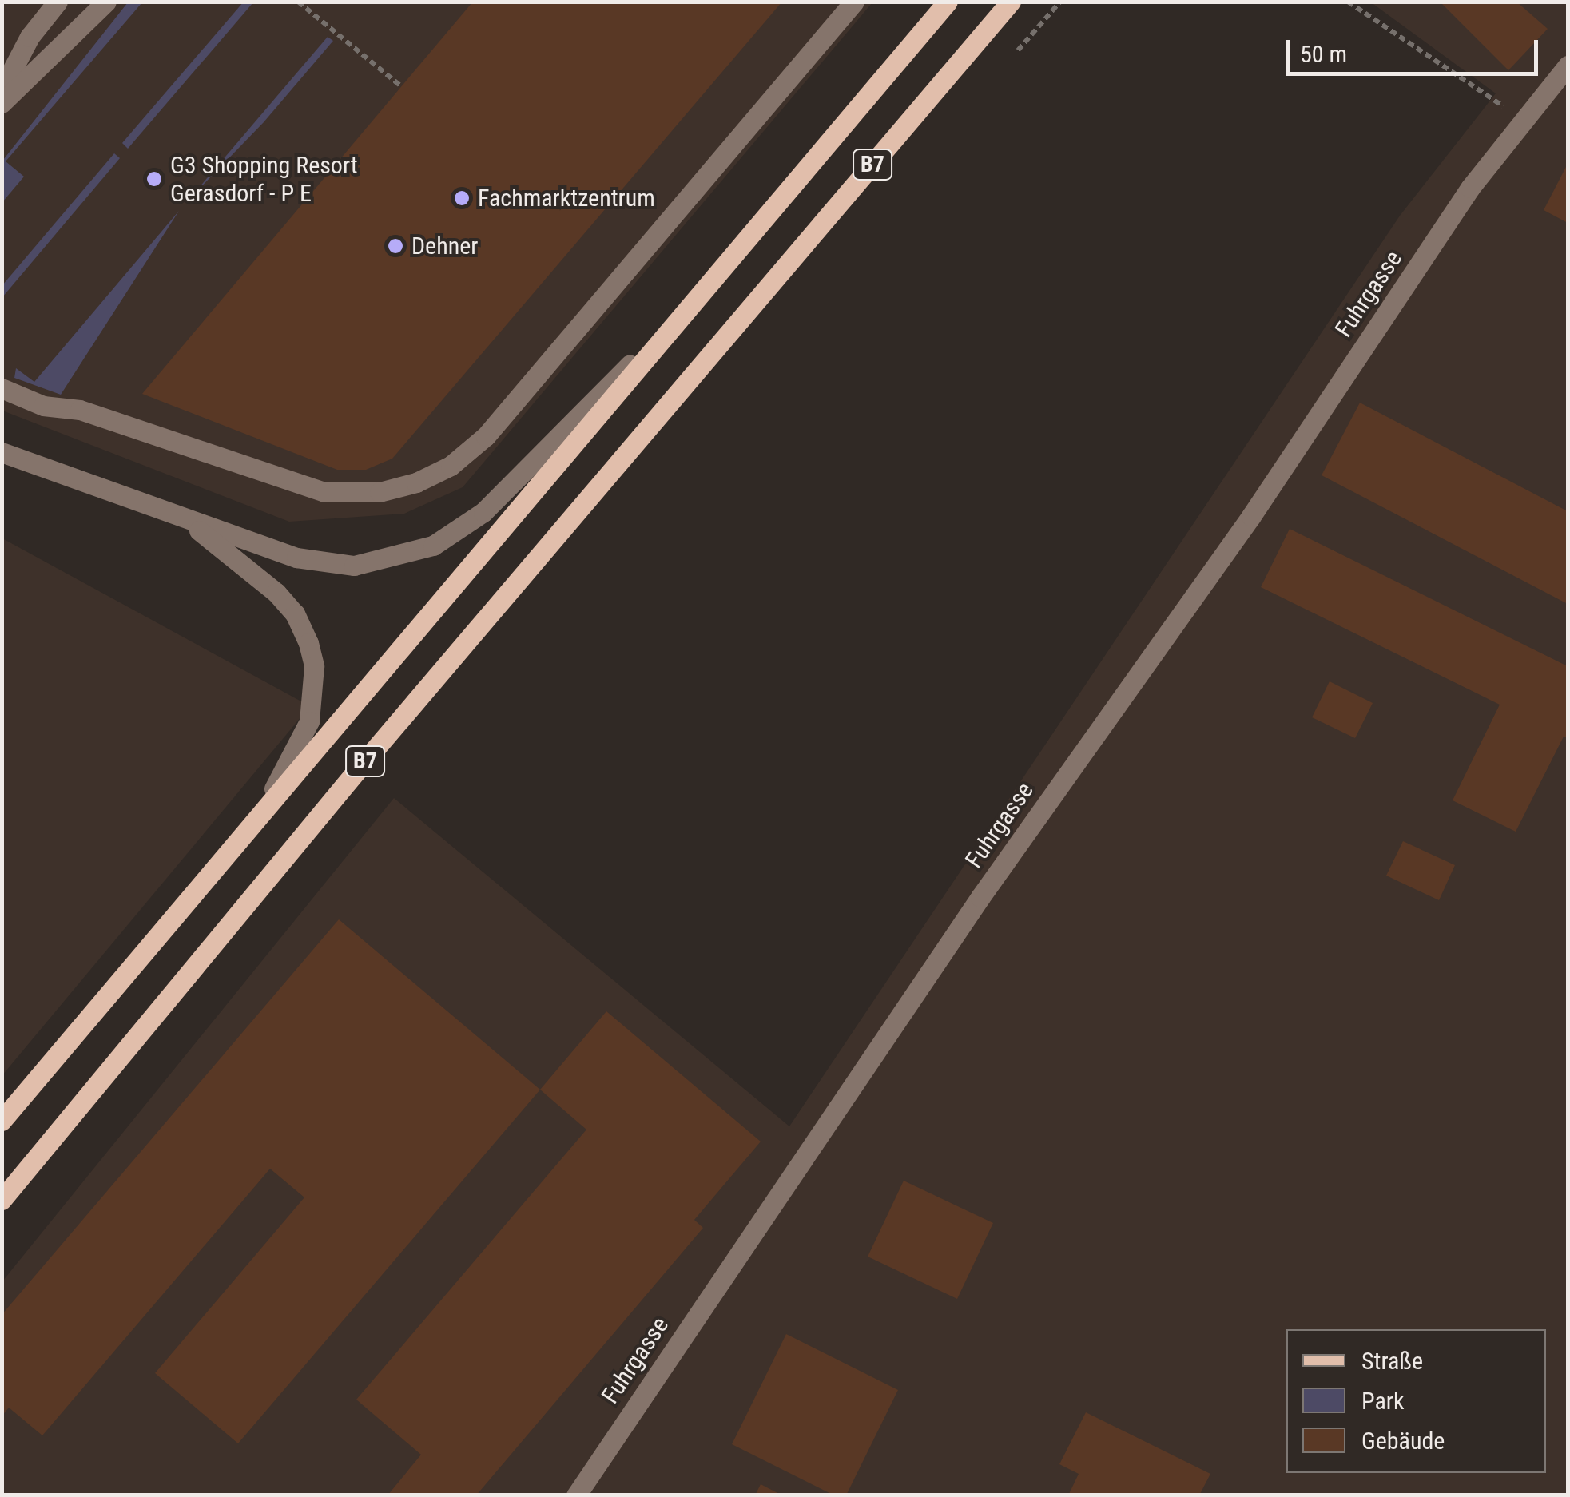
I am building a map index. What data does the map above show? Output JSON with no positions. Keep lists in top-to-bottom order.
{
  "streets": {
    "main road": ["B7"],
    "street": ["Fuhrgasse"]
  },
  "places": ["G3 Shopping Resort Gerasdorf - P E", "Fachmarktzentrum", "Dehner"],
  "legend": ["Straße", "Park", "Gebäude"],
  "scale_bar": "50 m"
}
